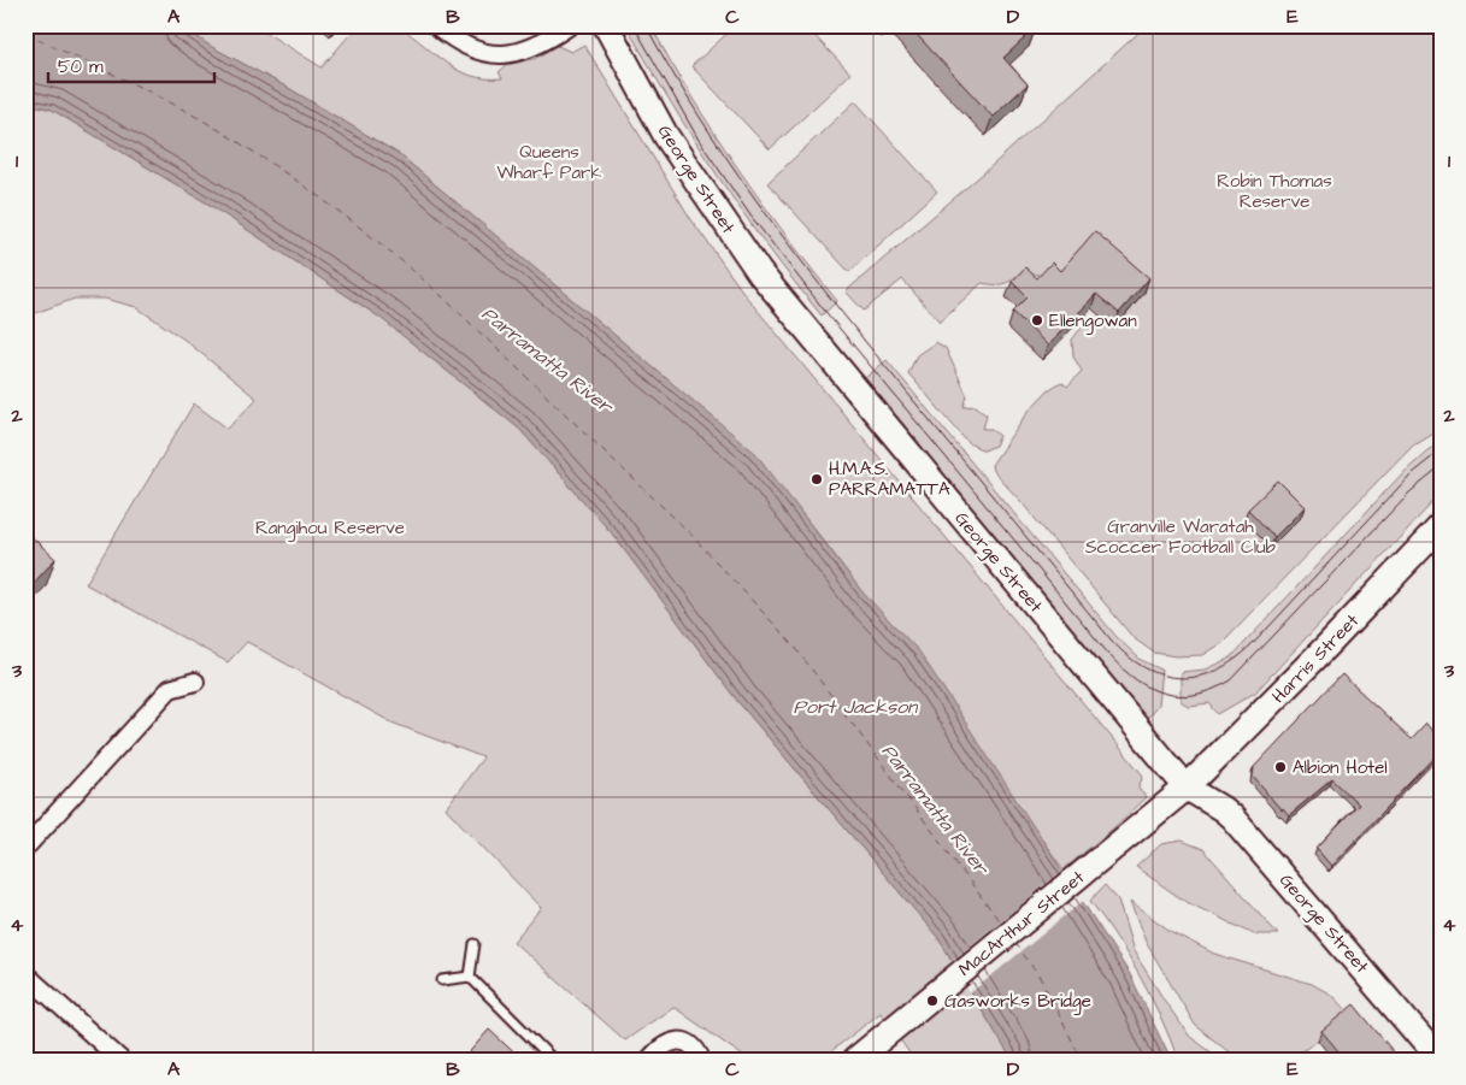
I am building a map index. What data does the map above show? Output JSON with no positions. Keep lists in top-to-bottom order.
{
  "streets": {
    "street": ["George Street", "Harris Street", "MacArthur Street"]
  },
  "crossings": [
    ["George Street", "Harris Street"],
    ["George Street", "MacArthur Street"],
    ["Harris Street", "MacArthur Street"]
  ],
  "water": ["Parramatta River", "Port Jackson"],
  "parks": [
    "Queens Wharf Park",
    "Robin Thomas Reserve",
    "Granville Waratah Scoccer Football Club",
    "Rangihou Reserve"
  ],
  "places": [
    "Ellengowan",
    "H.M.A.S. PARRAMATTA",
    "Albion Hotel",
    "Gasworks Bridge"
  ],
  "scale_bar": "50 m",
  "grid": {
    "columns": [
      "A",
      "B",
      "C",
      "D",
      "E"
    ],
    "rows": [
      "1",
      "2",
      "3",
      "4"
    ]
  }
}
